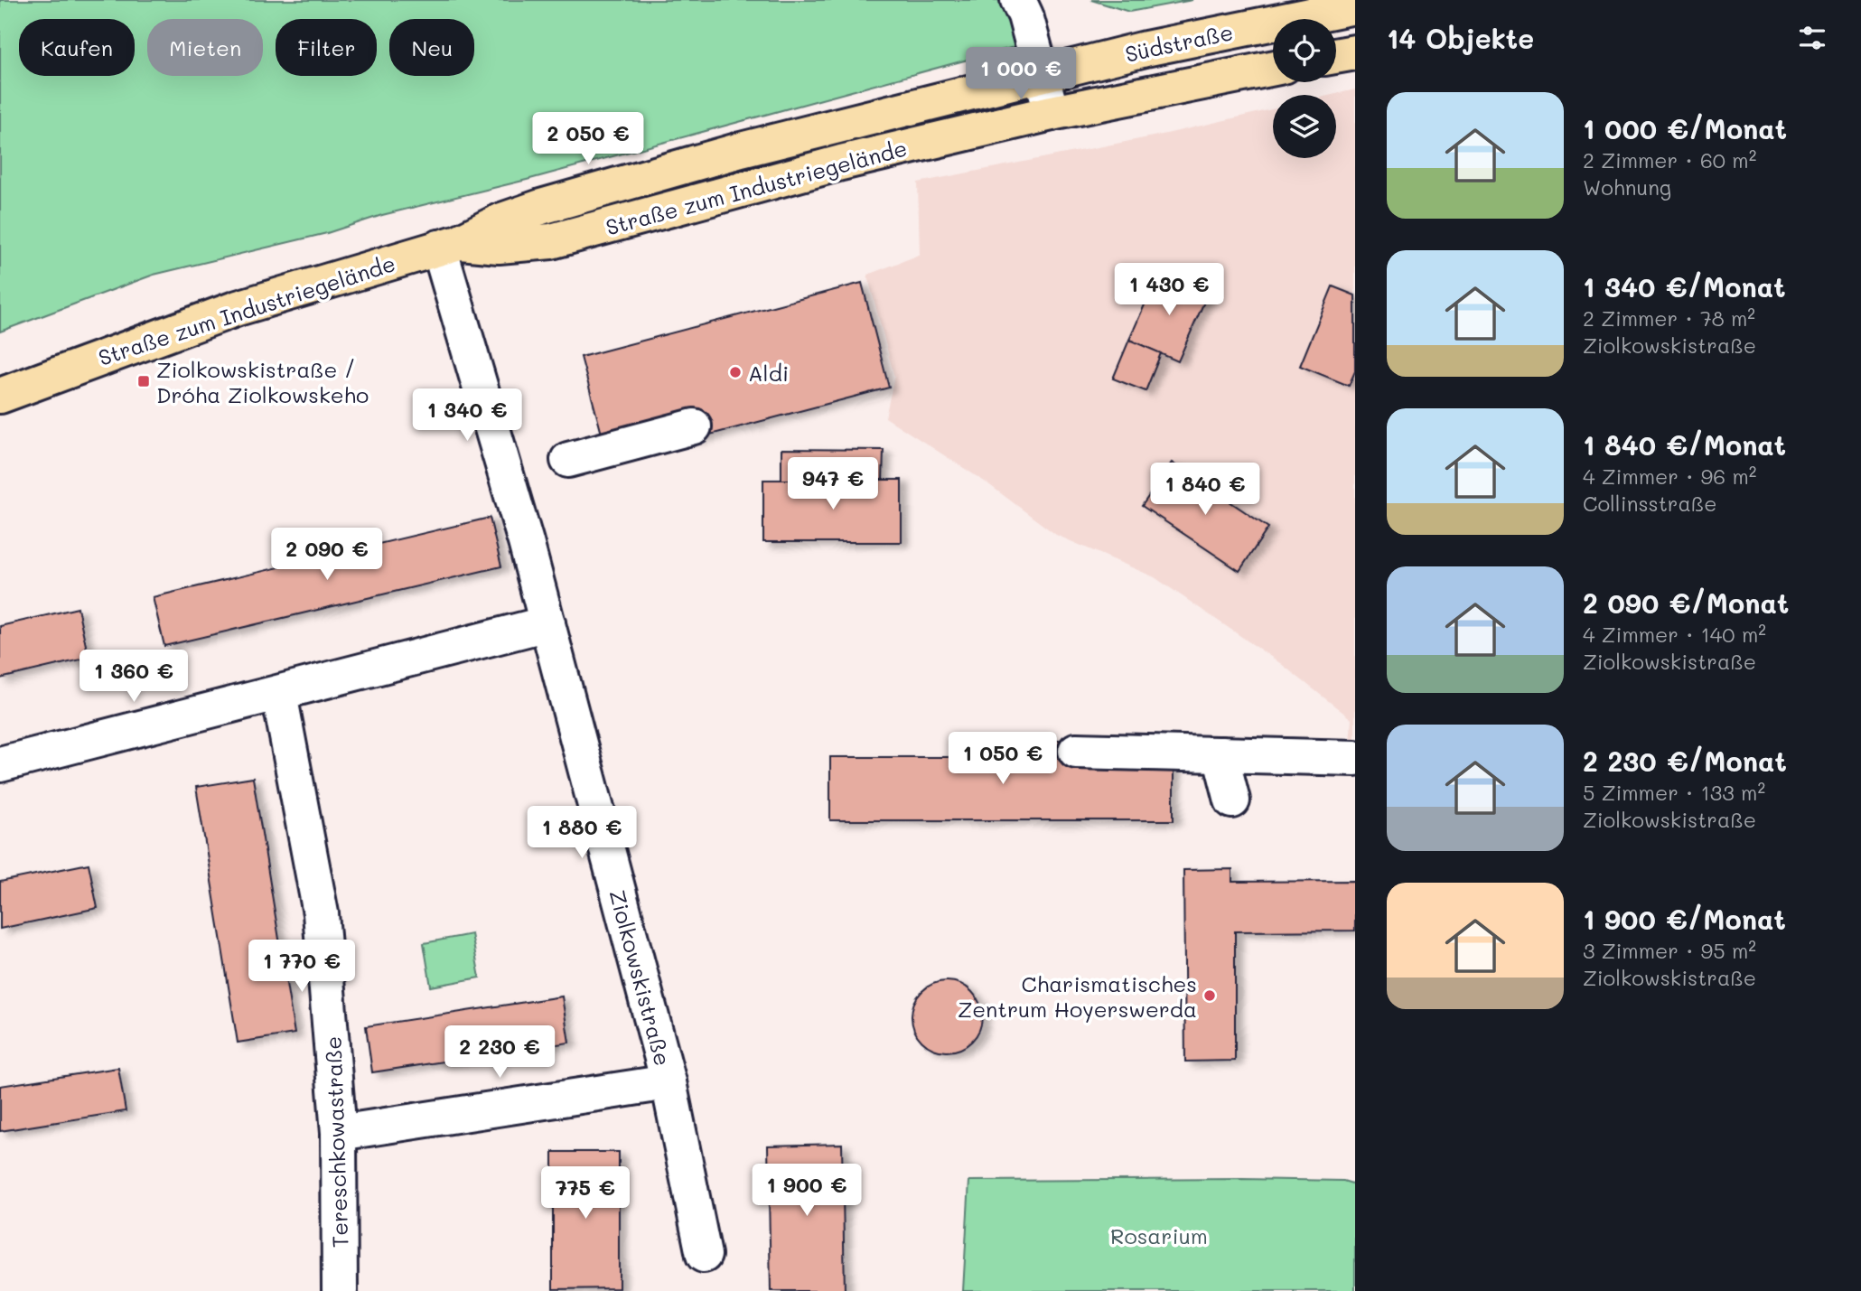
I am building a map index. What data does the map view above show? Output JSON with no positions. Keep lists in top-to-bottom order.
{
  "streets": {
    "main road": ["Südstraße", "Straße zum Industriegelände"],
    "street": ["Ziolkowskistraße", "Tereschkowastraße"]
  },
  "crossings": [
    ["Südstraße", "Straße zum Industriegelände"],
    ["Straße zum Industriegelände", "Ziolkowskistraße"],
    ["Ziolkowskistraße", "Tereschkowastraße"]
  ],
  "parks": ["Rosarium"],
  "places": {
    "other": ["Aldi", "Charismatisches Zentrum Hoyerswerda"],
    "transit": ["Ziolkowskistraße / Dróha Ziolkowskeho"]
  },
  "page": {
    "heading": "14 Objekte",
    "chip": [
      "Kaufen",
      "Mieten",
      "Filter",
      "Neu"
    ],
    "price": [
      "1 000 €",
      "2 050 €",
      "1 430 €",
      "1 340 €",
      "947 €",
      "1 840 €",
      "2 090 €",
      "1 360 €",
      "1 050 €",
      "1 880 €",
      "1 770 €",
      "2 230 €",
      "1 900 €",
      "775 €"
    ],
    "list": [
      {
        "name": "1 000 €/Monat",
        "note": "2 Zimmer · 60 m² · Wohnung"
      },
      {
        "name": "1 340 €/Monat",
        "note": "2 Zimmer · 78 m² · Ziolkowskistraße"
      },
      {
        "name": "1 840 €/Monat",
        "note": "4 Zimmer · 96 m² · Collinsstraße"
      },
      {
        "name": "2 090 €/Monat",
        "note": "4 Zimmer · 140 m² · Ziolkowskistraße"
      },
      {
        "name": "2 230 €/Monat",
        "note": "5 Zimmer · 133 m² · Ziolkowskistraße"
      },
      {
        "name": "1 900 €/Monat",
        "note": "3 Zimmer · 95 m² · Ziolkowskistraße"
      }
    ]
  }
}
